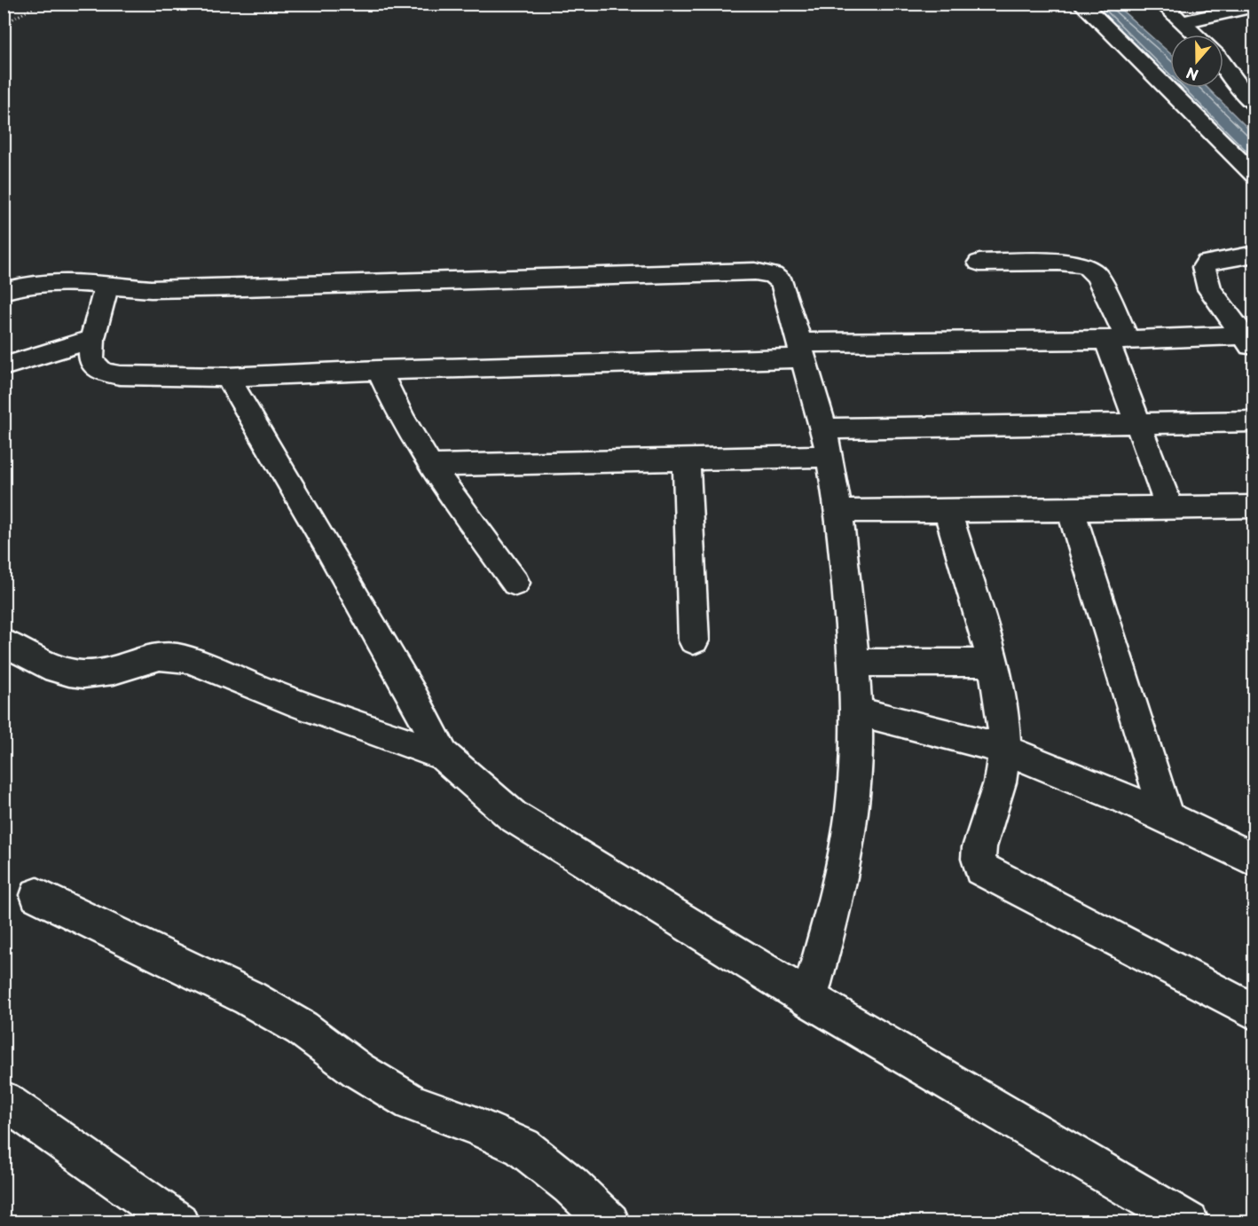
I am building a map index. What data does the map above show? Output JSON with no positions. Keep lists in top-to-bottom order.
{
  "north": "bottom"
}
